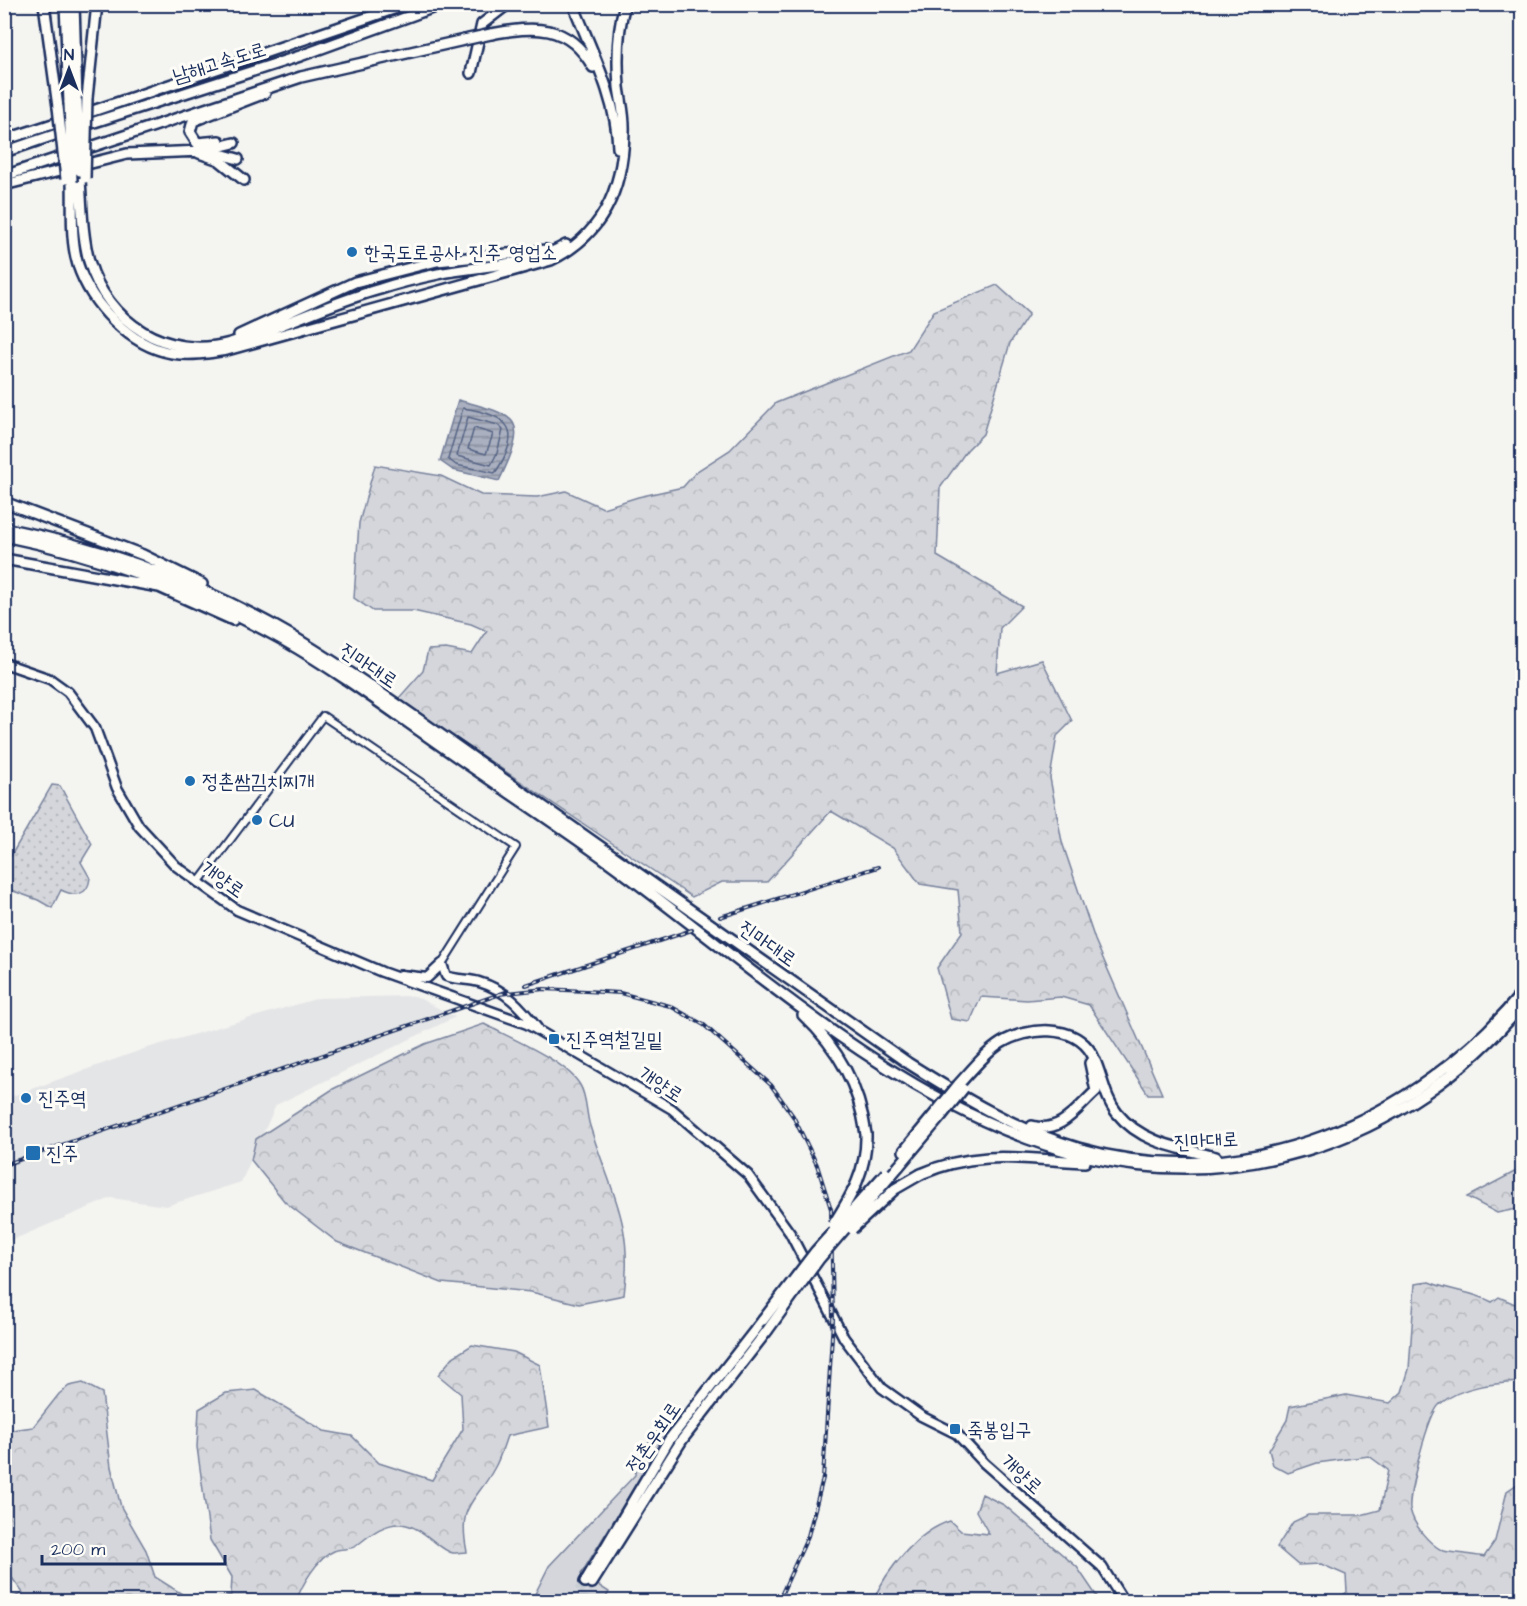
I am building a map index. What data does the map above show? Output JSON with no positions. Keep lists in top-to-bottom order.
{
  "streets": {
    "highway": ["남해고속도로", "진마대로", "정촌우회로"],
    "main road": ["개양로"]
  },
  "places": {
    "other": [
      "한국도로공사 진주 영업소",
      "정촌쌈김치찌개",
      "CU",
      "진주역"
    ],
    "transit": ["진주역철길밑", "진주", "죽봉입구"]
  },
  "scale_bar": "200 m",
  "north": "top"
}
